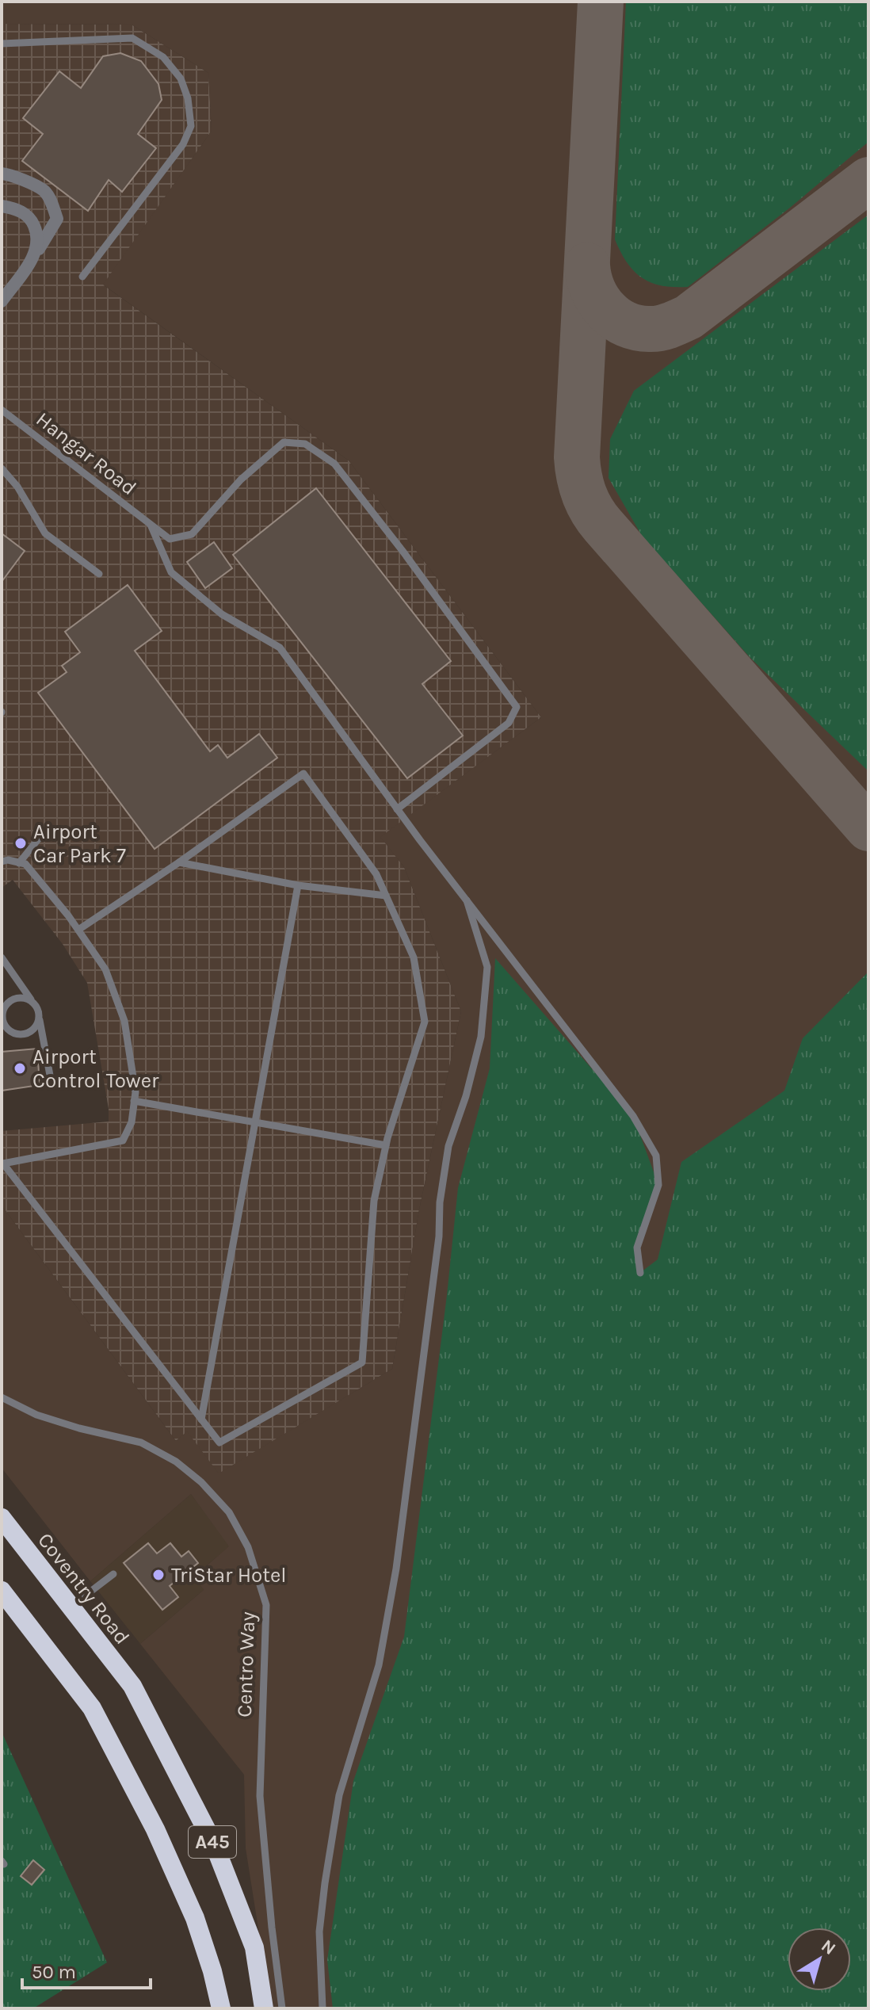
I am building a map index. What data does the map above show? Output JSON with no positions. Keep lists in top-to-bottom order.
{
  "streets": {
    "highway": ["Coventry Road", "A45"],
    "lane": ["Hangar Road", "Centro Way"]
  },
  "places": ["Airport Car Park 7", "Airport Control Tower", "TriStar Hotel"],
  "scale_bar": "50 m",
  "north": "top right"
}
